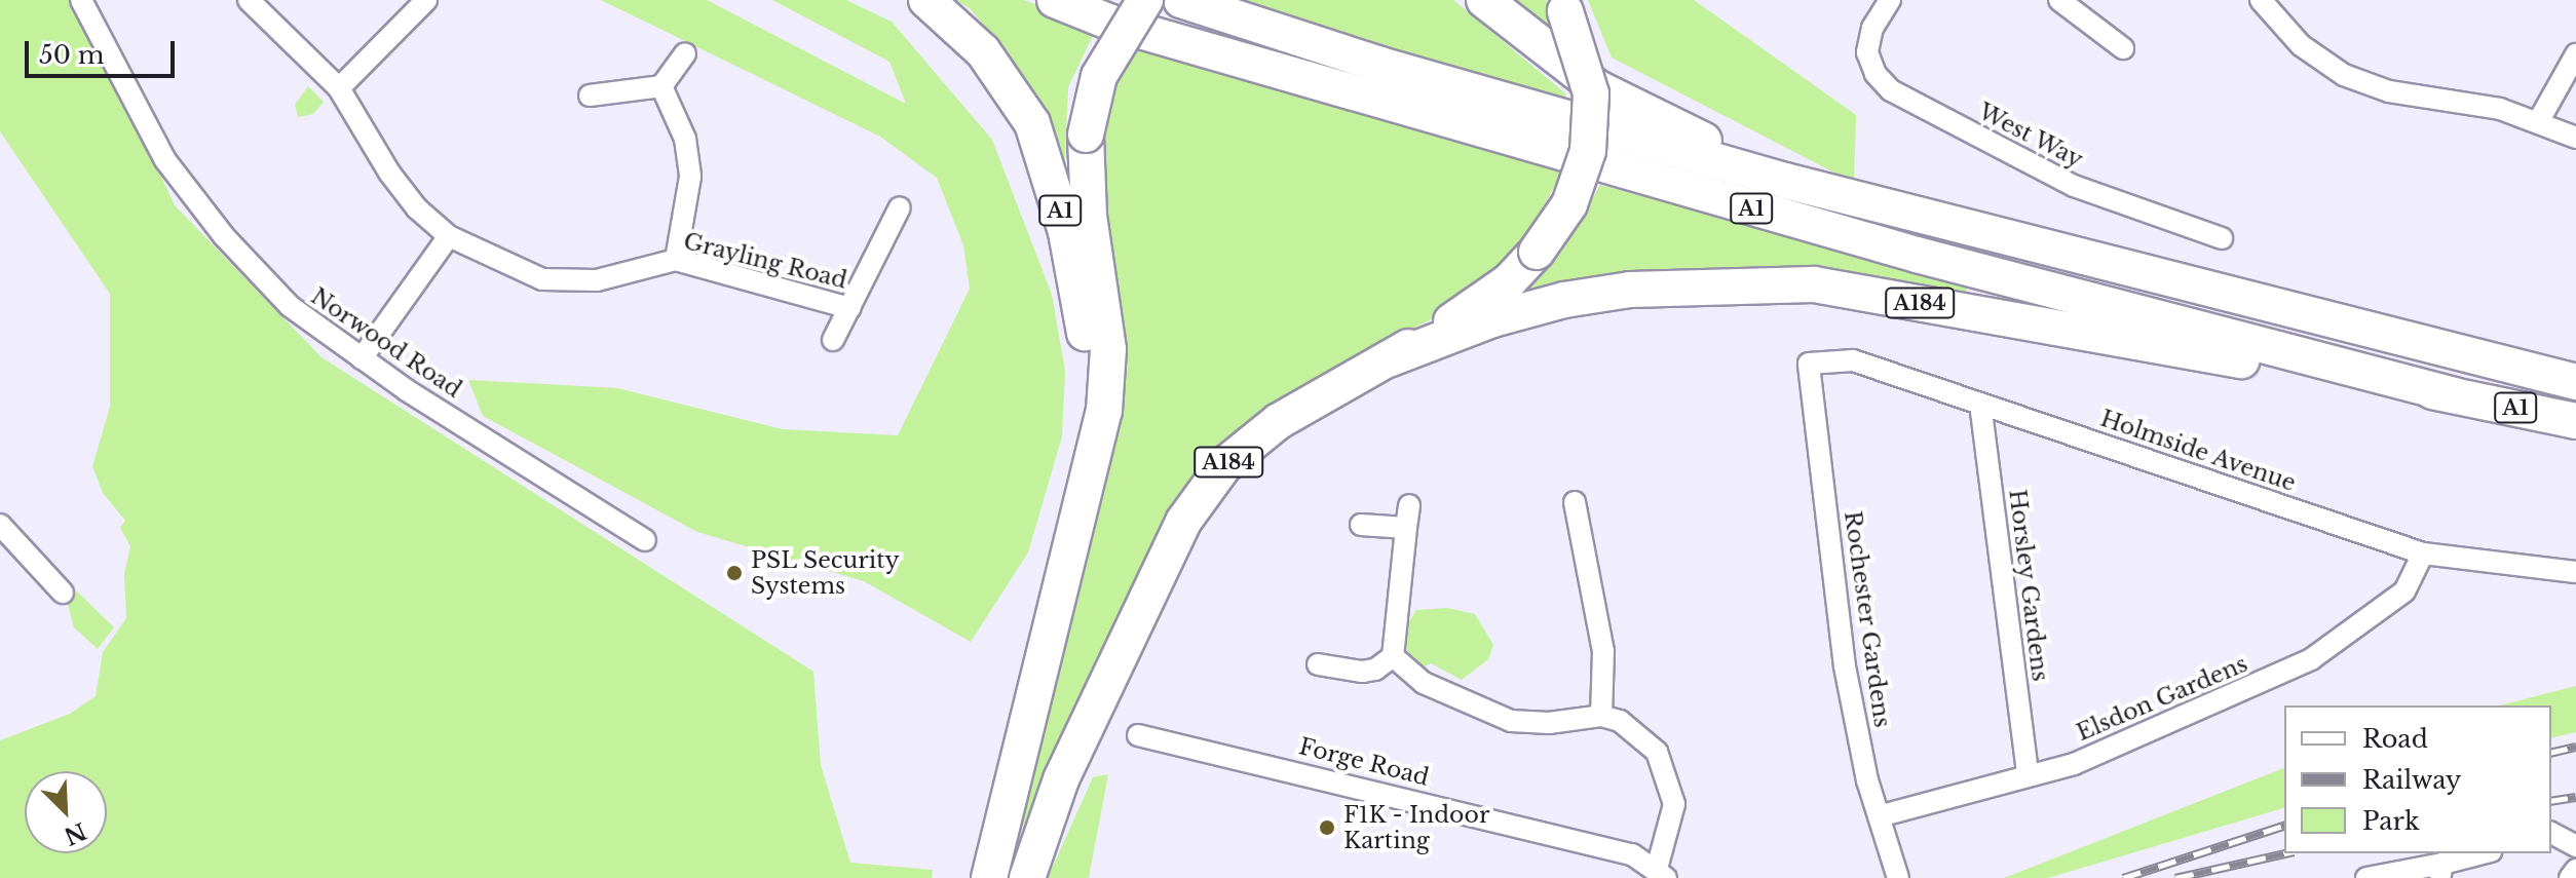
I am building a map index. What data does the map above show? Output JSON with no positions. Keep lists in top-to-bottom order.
{
  "streets": {
    "highway": ["A1", "A184"],
    "street": [
      "West Way",
      "Grayling Road",
      "Norwood Road",
      "Holmside Avenue",
      "Horsley Gardens",
      "Rochester Gardens",
      "Elsdon Gardens",
      "Forge Road"
    ]
  },
  "crossings": [
    ["A1", "A184"],
    ["Holmside Avenue", "Horsley Gardens"],
    ["Holmside Avenue", "Rochester Gardens"],
    ["Holmside Avenue", "Elsdon Gardens"],
    ["Horsley Gardens", "Elsdon Gardens"],
    ["Rochester Gardens", "Elsdon Gardens"]
  ],
  "places": ["PSL Security Systems", "F1K - Indoor Karting"],
  "legend": ["Road", "Railway", "Park"],
  "scale_bar": "50 m",
  "north": "bottom right"
}
